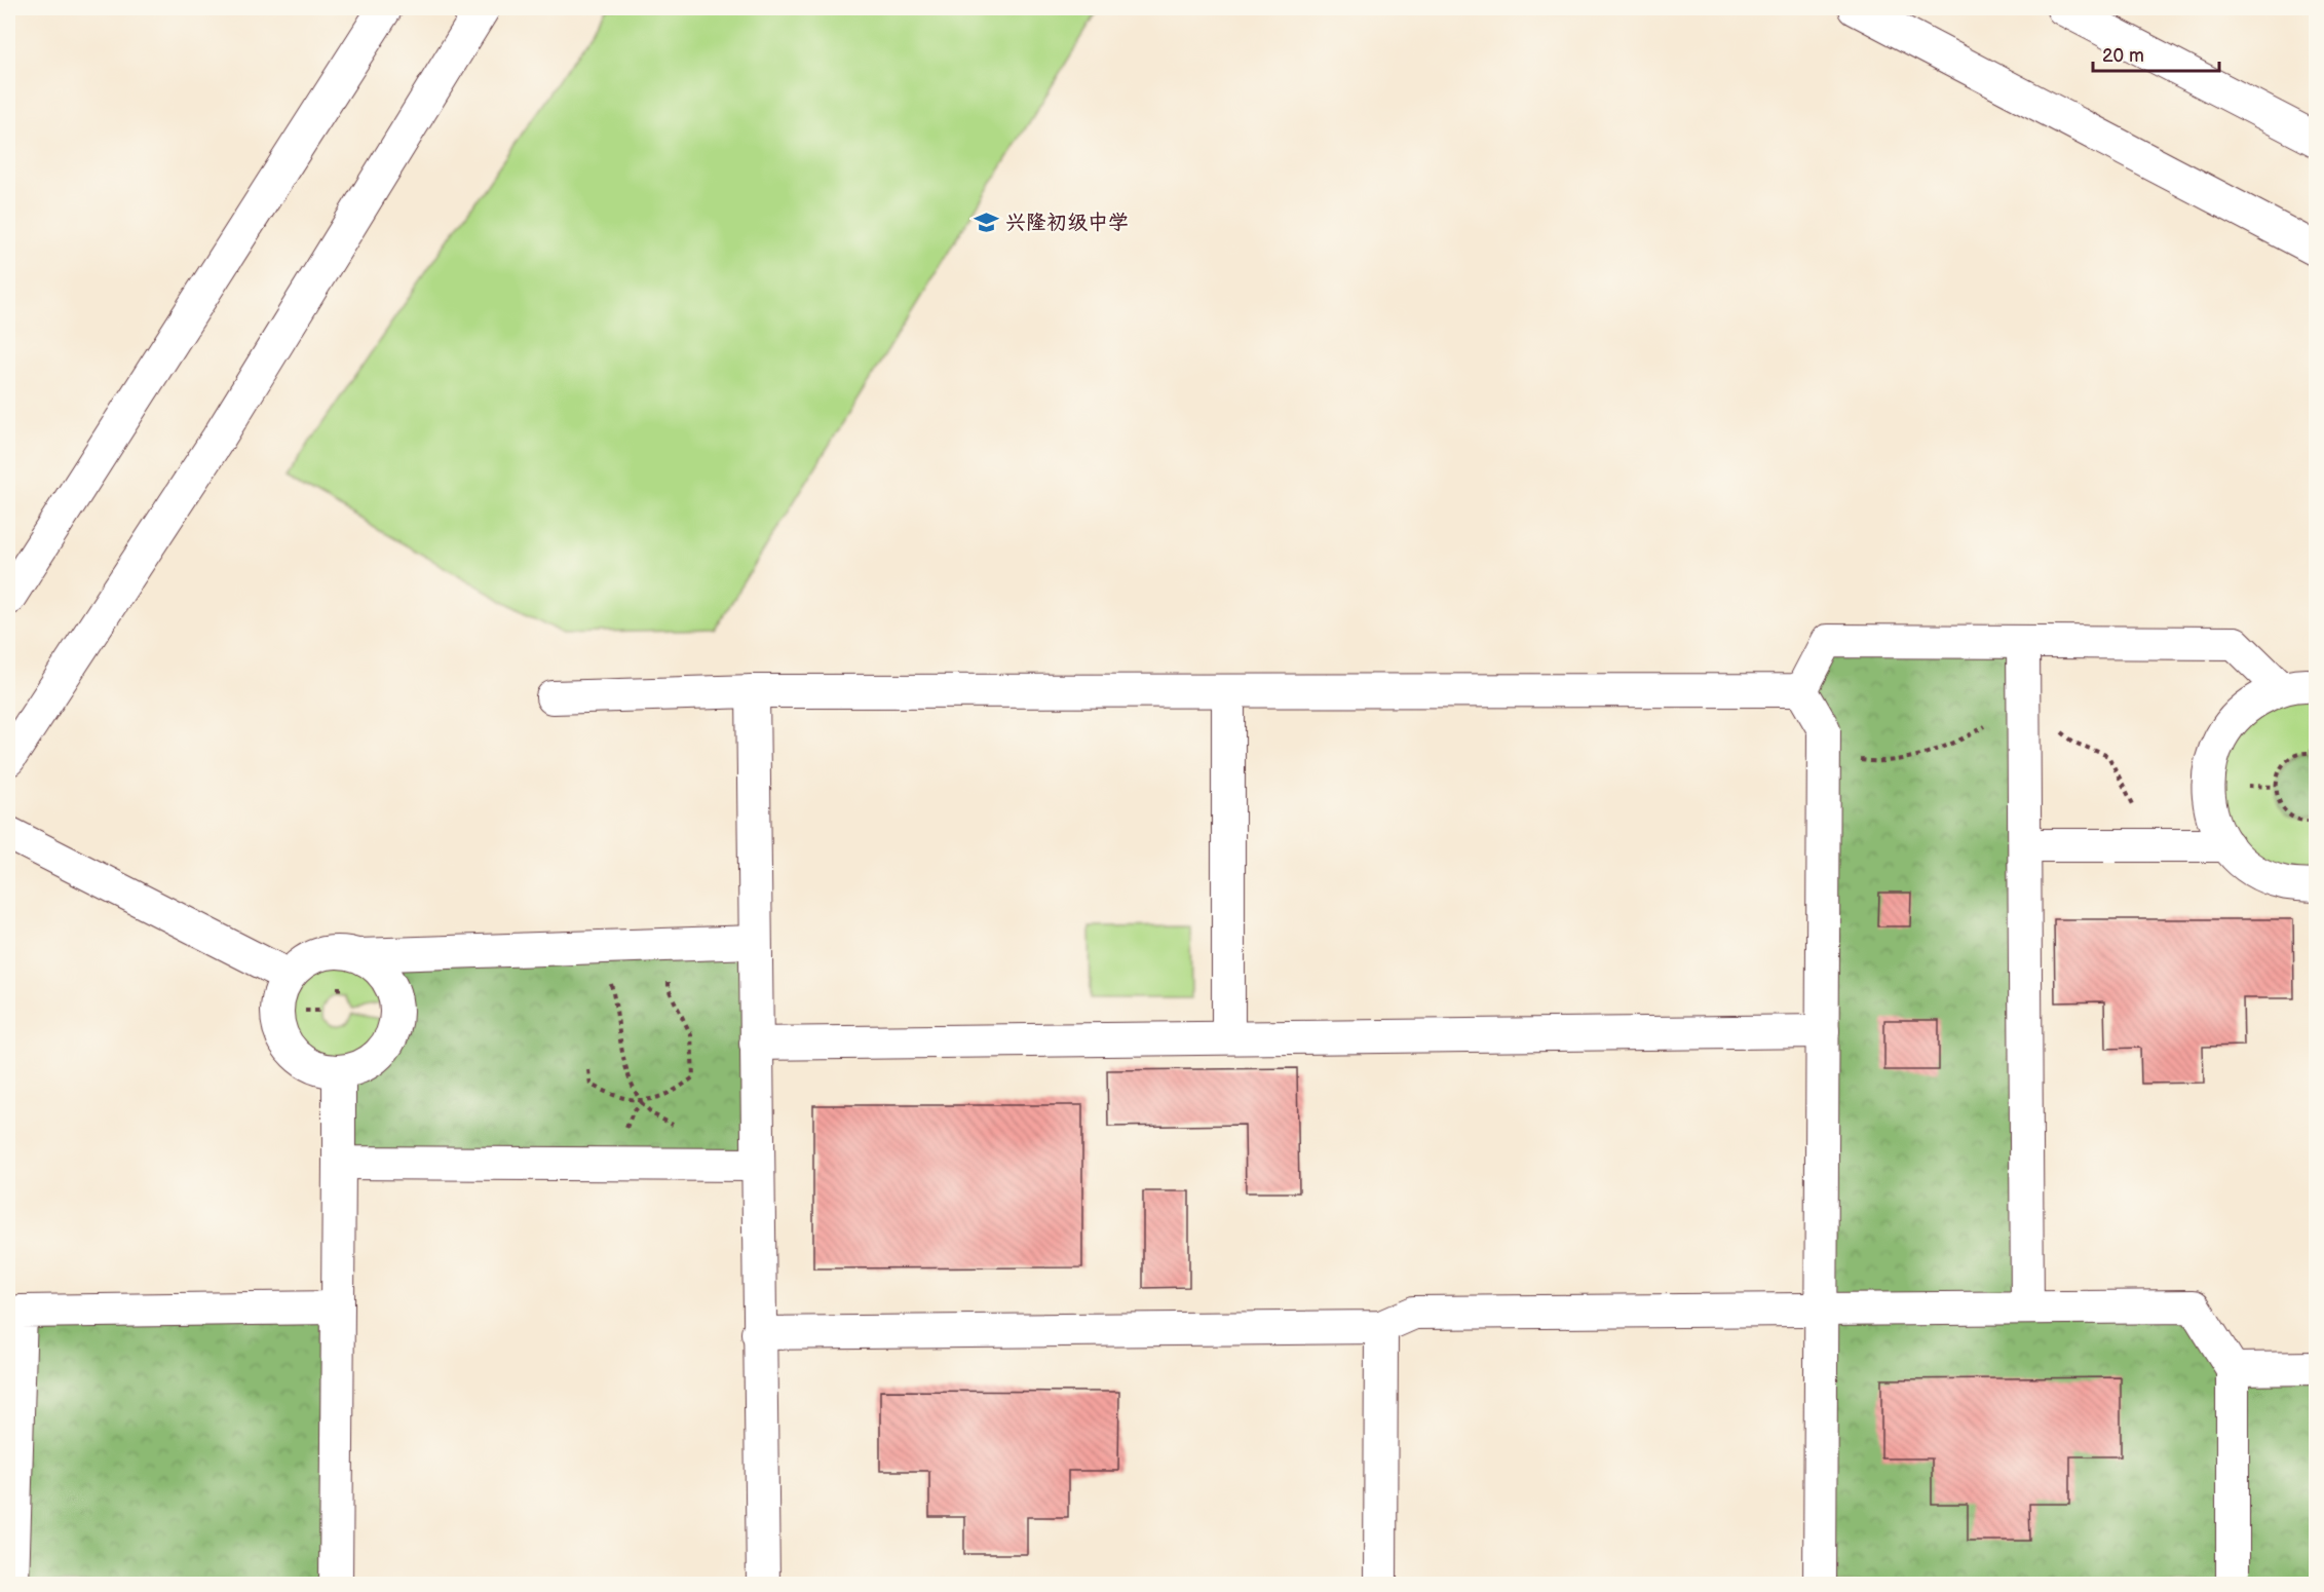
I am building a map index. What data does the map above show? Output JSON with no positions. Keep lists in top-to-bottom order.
{
  "places": {
    "school or university": ["兴隆初级中学"]
  },
  "scale_bar": "20 m"
}
